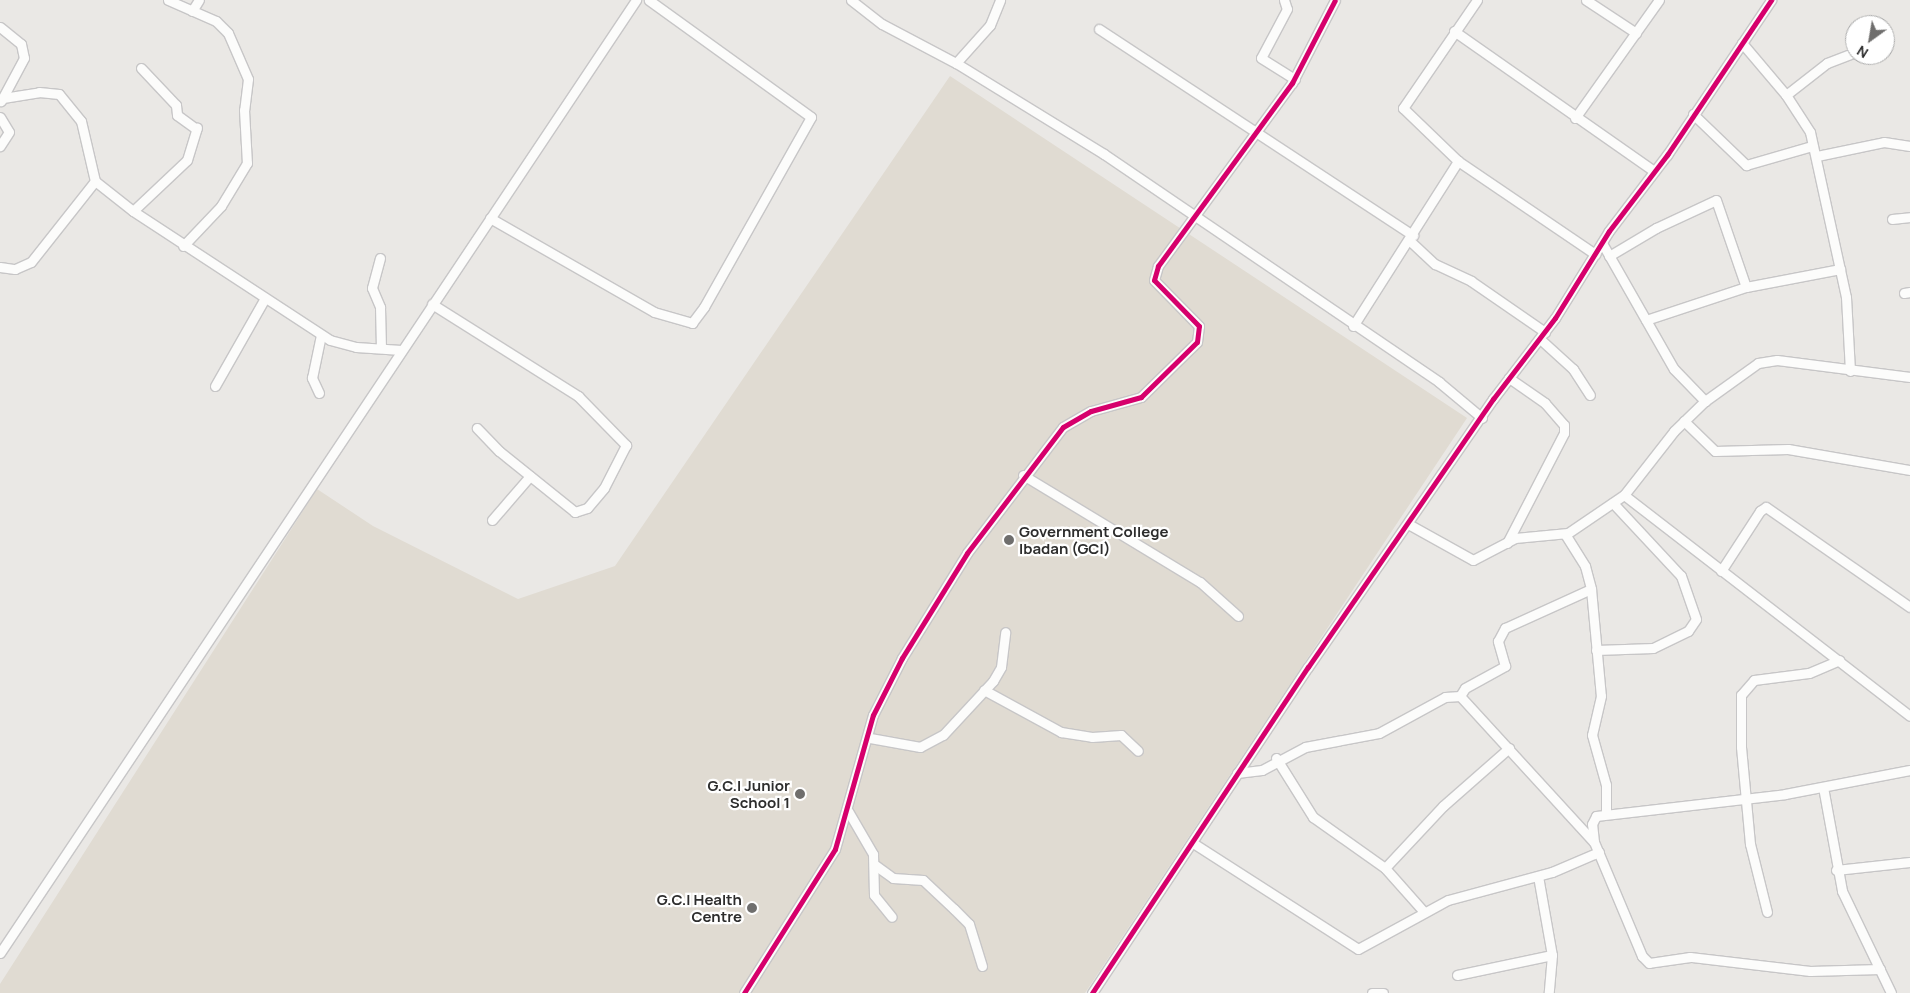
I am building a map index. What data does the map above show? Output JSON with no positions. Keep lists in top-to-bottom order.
{
  "places": ["Government College Ibadan (GCI)", "G.C.I Junior School 1", "G.C.I Health Centre"],
  "north": "bottom left"
}
